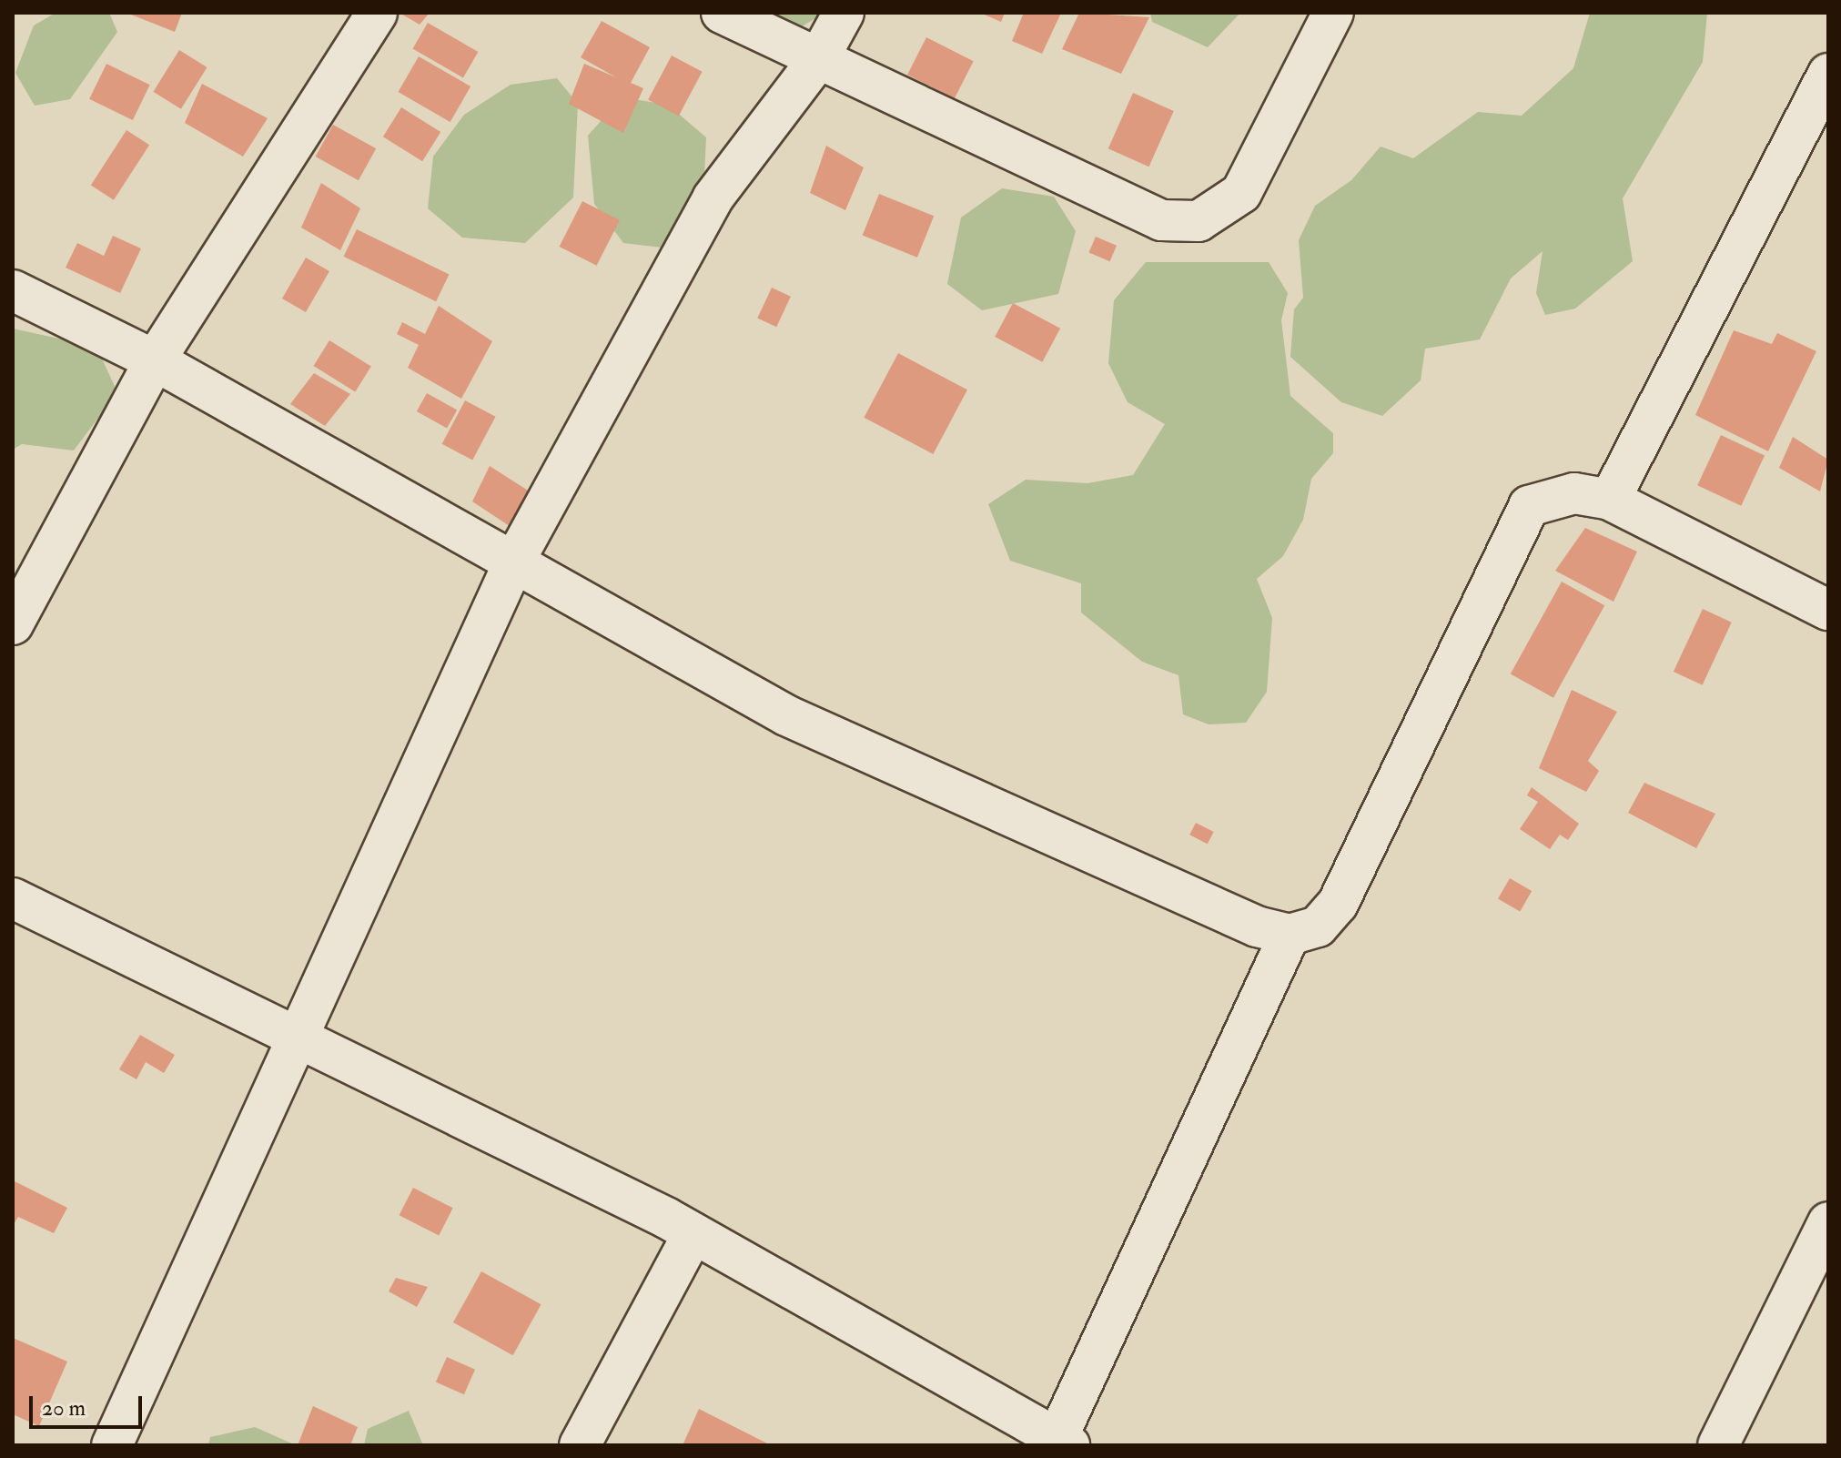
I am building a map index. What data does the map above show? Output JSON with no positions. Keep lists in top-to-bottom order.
{
  "scale_bar": "20 m"
}
